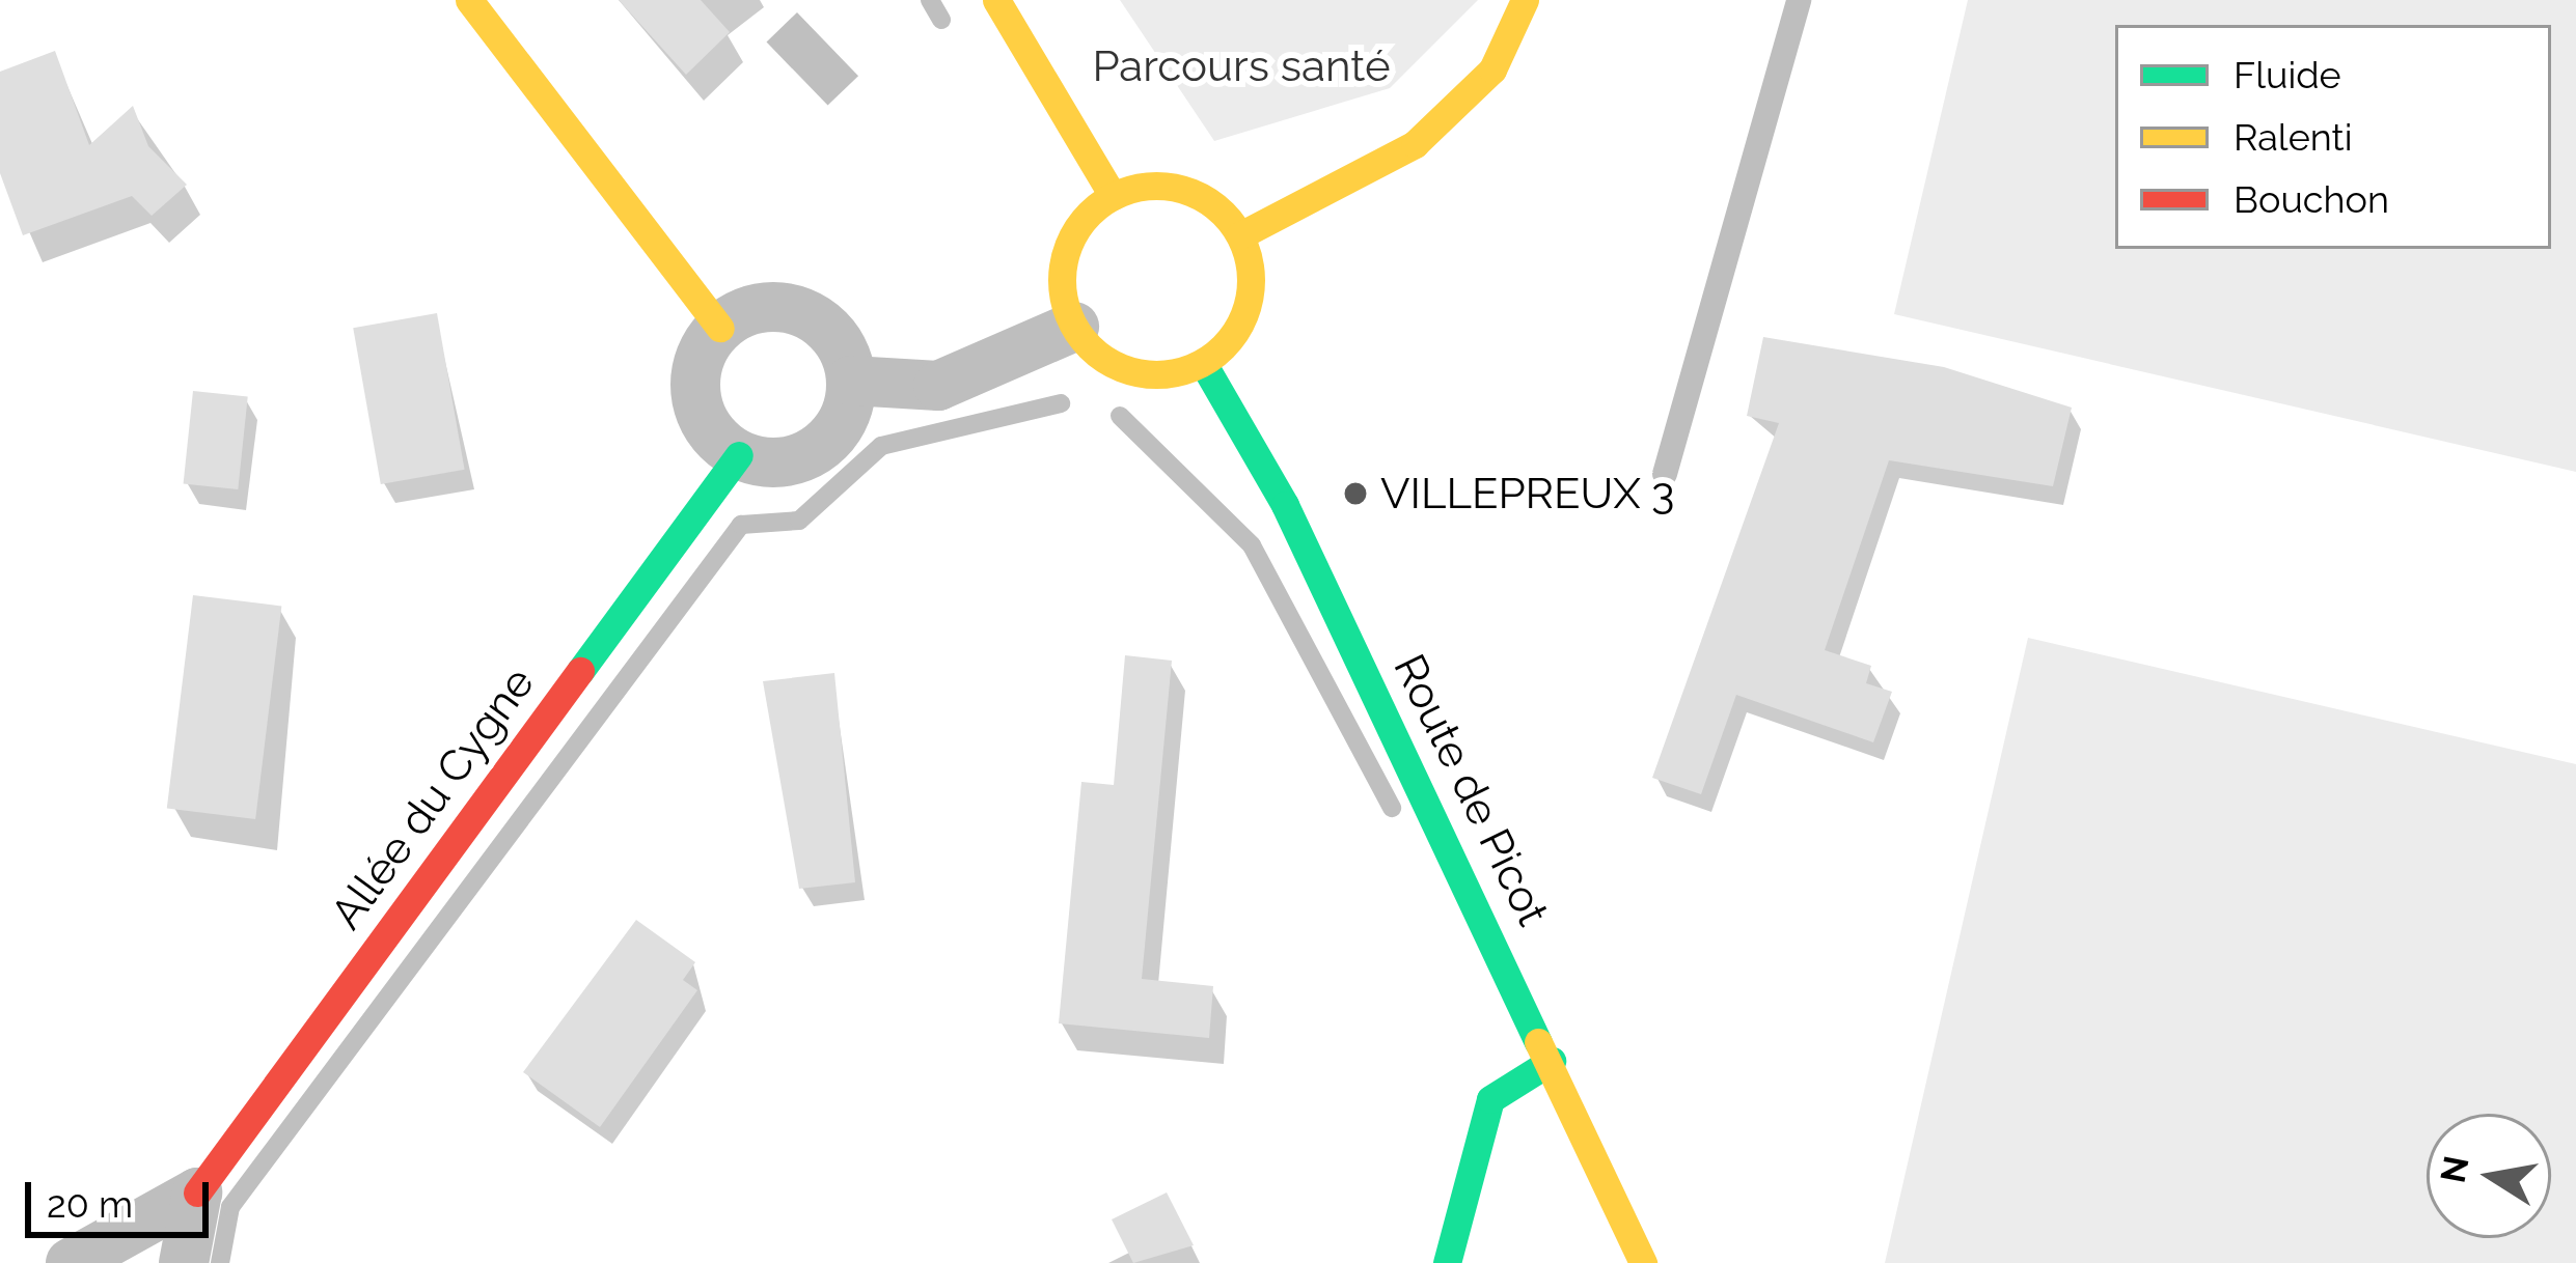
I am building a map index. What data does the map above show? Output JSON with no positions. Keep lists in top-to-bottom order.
{
  "streets": {
    "street": ["Route de Picot", "Allée du Cygne"]
  },
  "parks": ["Parcours santé"],
  "places": ["VILLEPREUX 3"],
  "legend": ["Fluide", "Ralenti", "Bouchon"],
  "scale_bar": "20 m",
  "north": "left"
}
